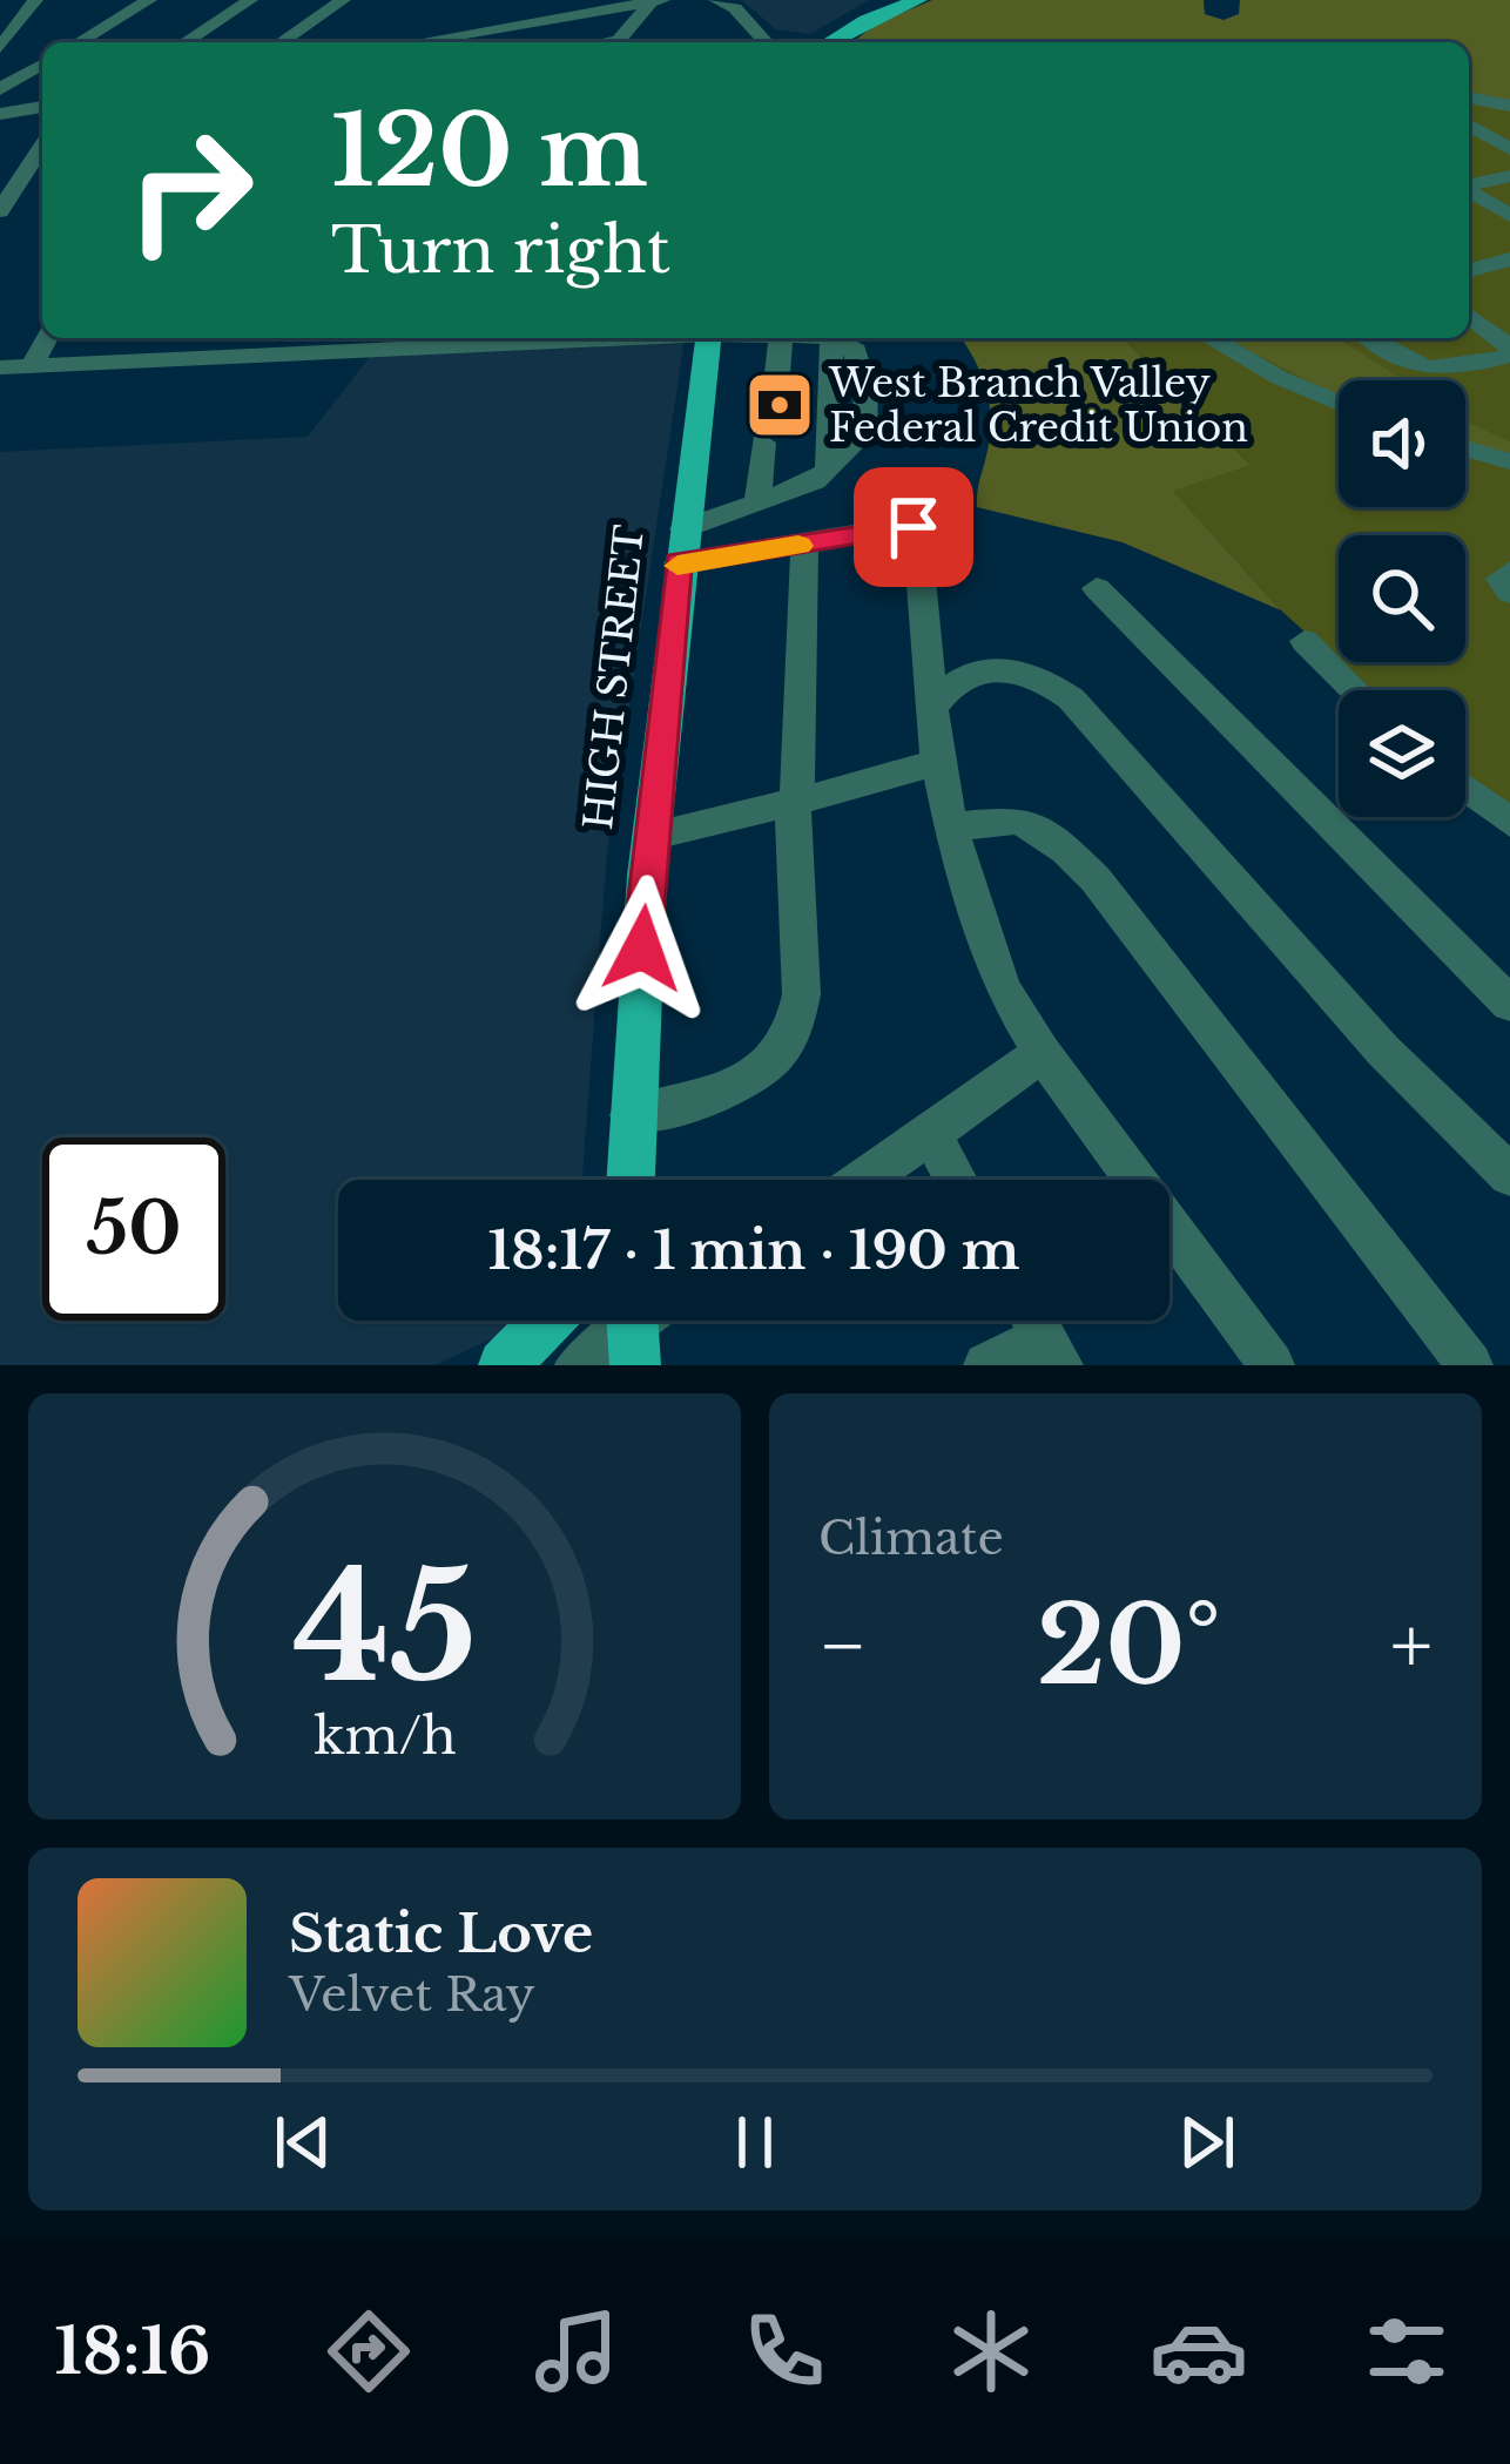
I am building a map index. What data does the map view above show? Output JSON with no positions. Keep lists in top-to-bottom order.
{
  "streets": {
    "main road": ["HIGH STREET"]
  },
  "places": {
    "bank": ["West Branch Valley Federal Credit Union"]
  },
  "page": {
    "turn": ["120 m", "Turn right"],
    "limit": "50",
    "trip": "18:17 · 1 min · 190 m",
    "tile": "Climate",
    "heat": ["−", "20°", "+"],
    "song": ["Static Love", "Velvet Ray"],
    "tabs": "18:16",
    "gauge": ["45", "km/h"]
  }
}
